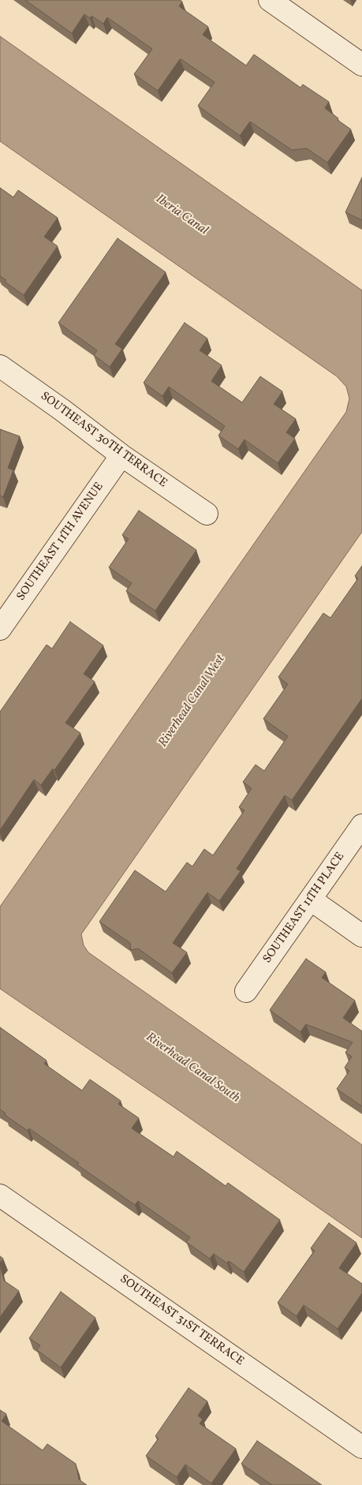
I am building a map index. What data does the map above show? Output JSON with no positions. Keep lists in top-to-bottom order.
{
  "streets": {
    "street": [
      "SOUTHEAST 30TH TERRACE",
      "SOUTHEAST 11TH AVENUE",
      "SOUTHEAST 11TH PLACE",
      "SOUTHEAST 31ST TERRACE"
    ]
  },
  "crossings": [
    ["SOUTHEAST 30TH TERRACE", "SOUTHEAST 11TH AVENUE"]
  ],
  "water": ["Iberia Canal", "Riverhead Canal West", "Riverhead Canal South"]
}
